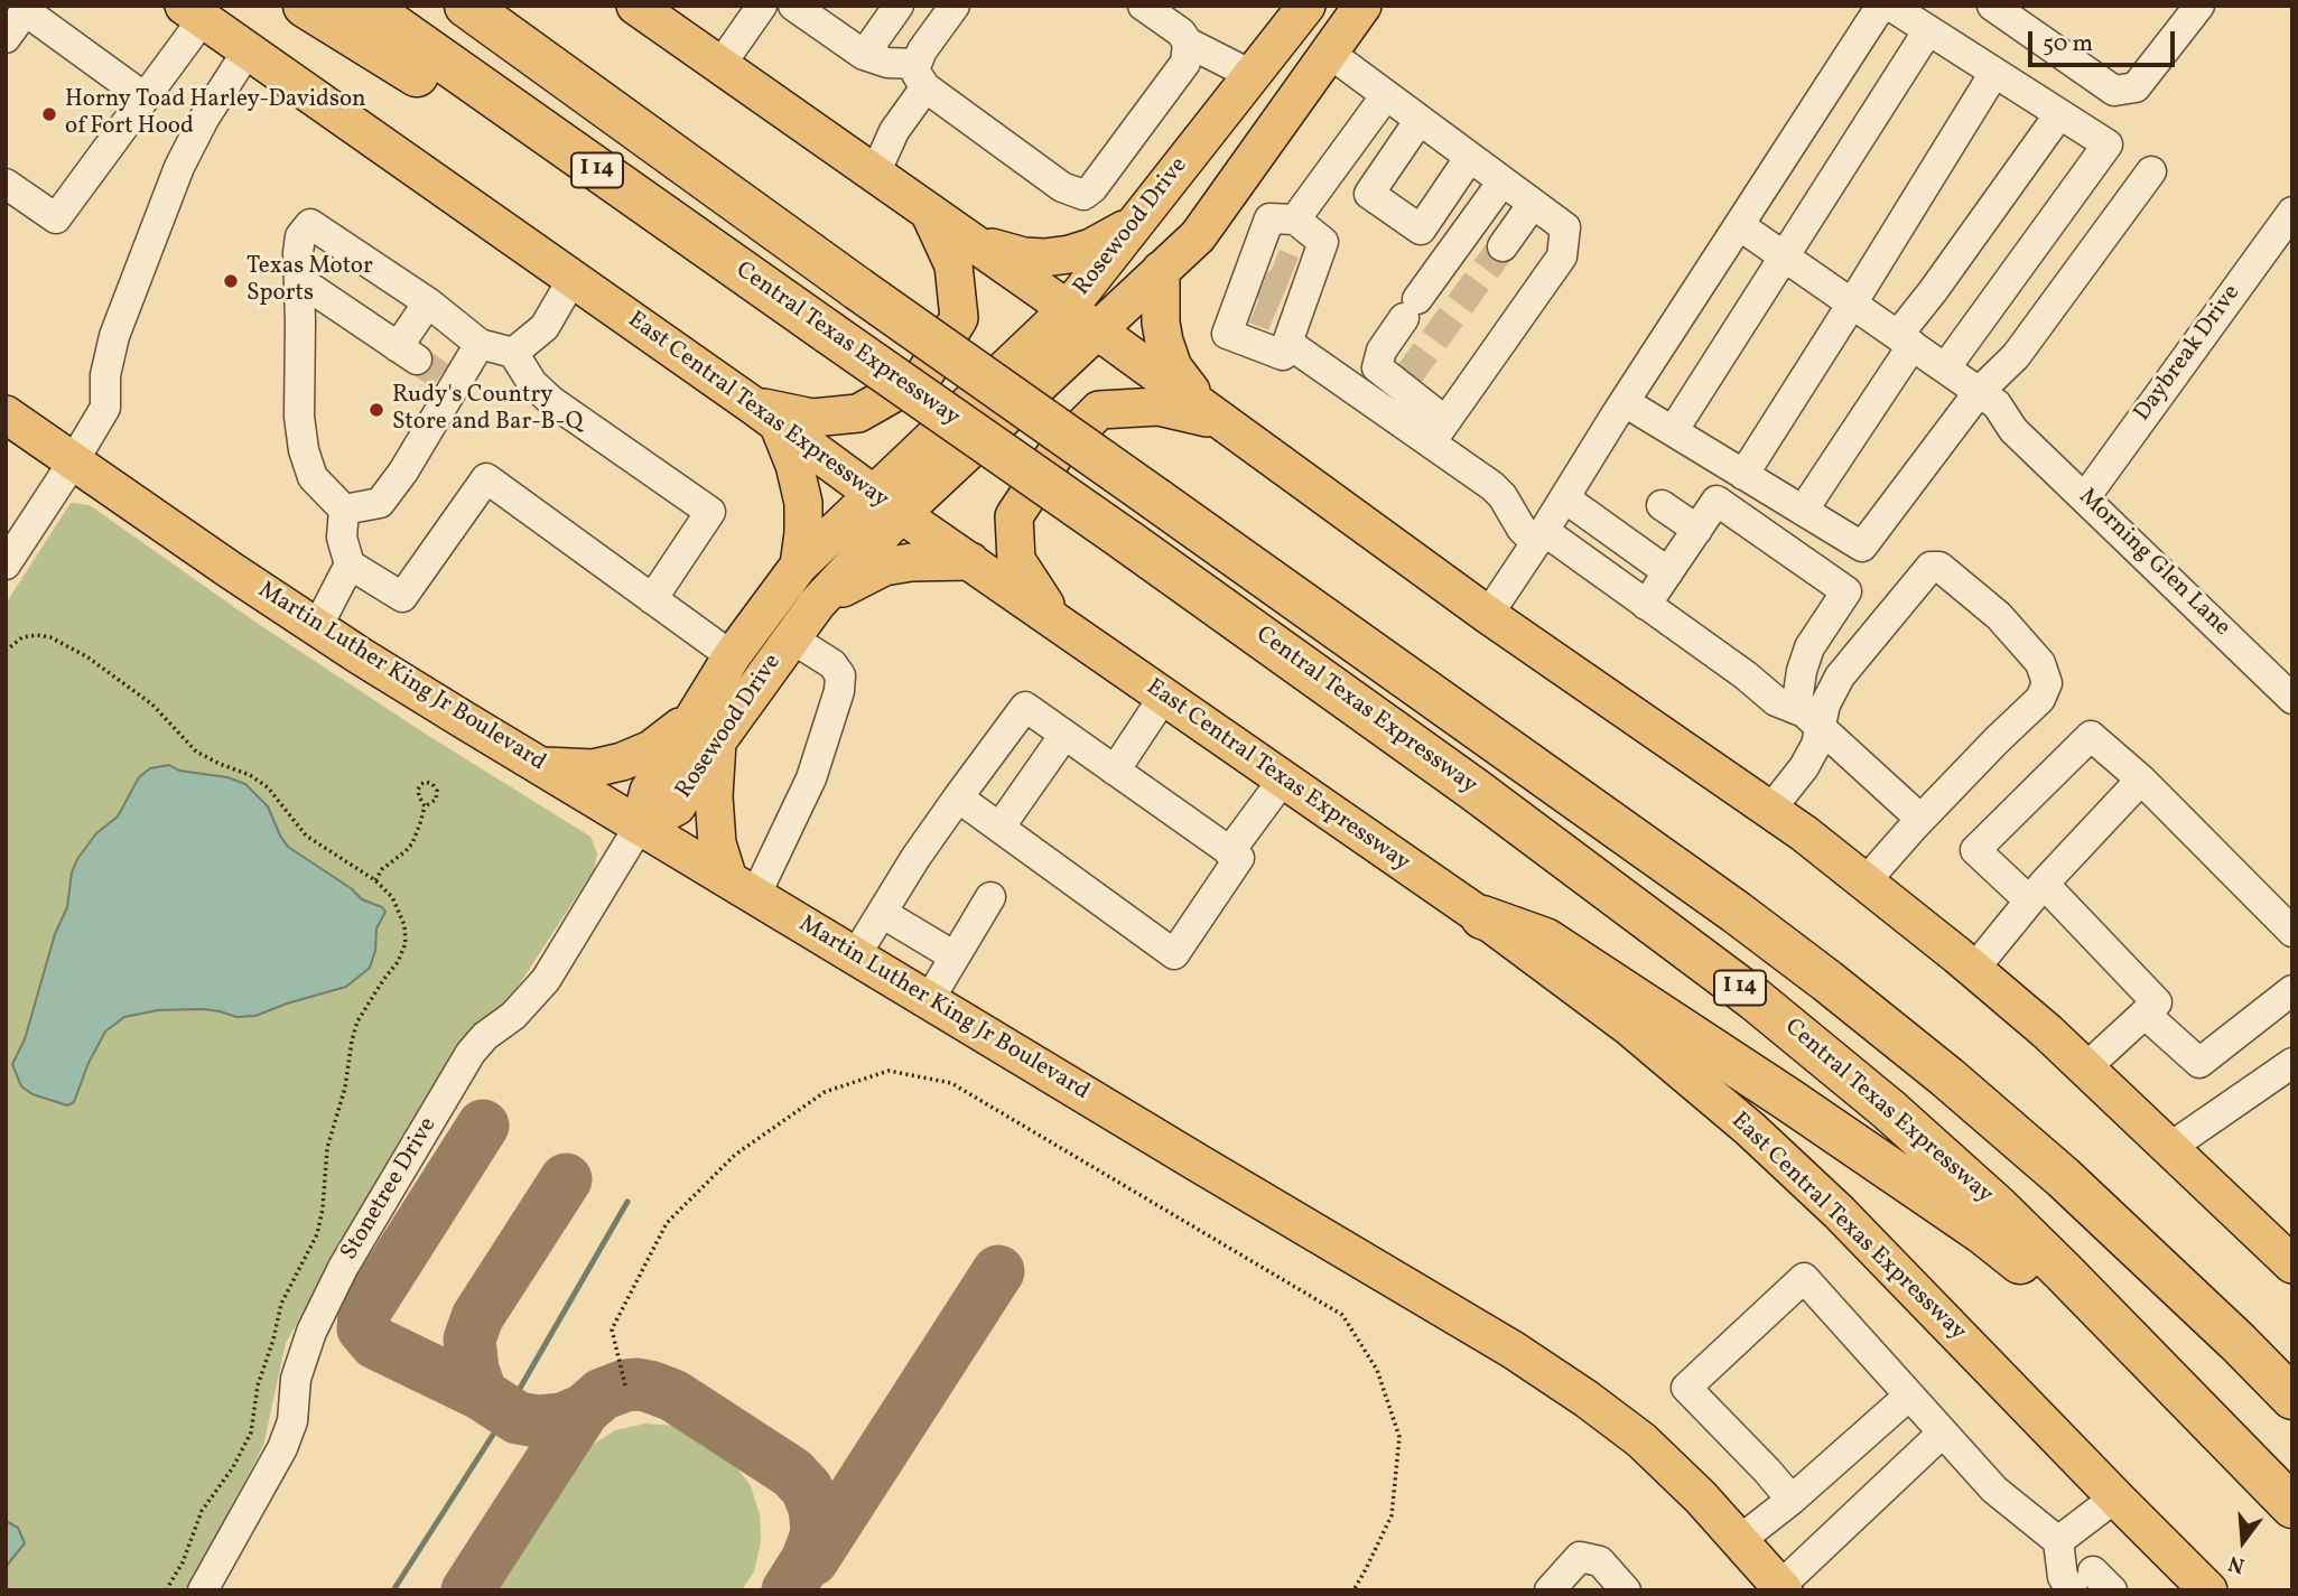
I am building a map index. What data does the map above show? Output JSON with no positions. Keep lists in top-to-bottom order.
{
  "streets": {
    "highway": ["I 14", "Central Texas Expressway"],
    "main road": ["Rosewood Drive", "East Central Texas Expressway", "Martin Luther King Jr Boulevard"],
    "street": ["Daybreak Drive", "Morning Glen Lane", "Stonetree Drive"]
  },
  "crossings": [
    ["Rosewood Drive", "East Central Texas Expressway"],
    ["Rosewood Drive", "Martin Luther King Jr Boulevard"],
    ["Rosewood Drive", "Stonetree Drive"],
    ["Daybreak Drive", "Morning Glen Lane"],
    ["Martin Luther King Jr Boulevard", "Stonetree Drive"]
  ],
  "places": ["Horny Toad Harley-Davidson of Fort Hood", "Texas Motor Sports", "Rudy's Country Store and Bar-B-Q"],
  "scale_bar": "50 m",
  "north": "bottom"
}
